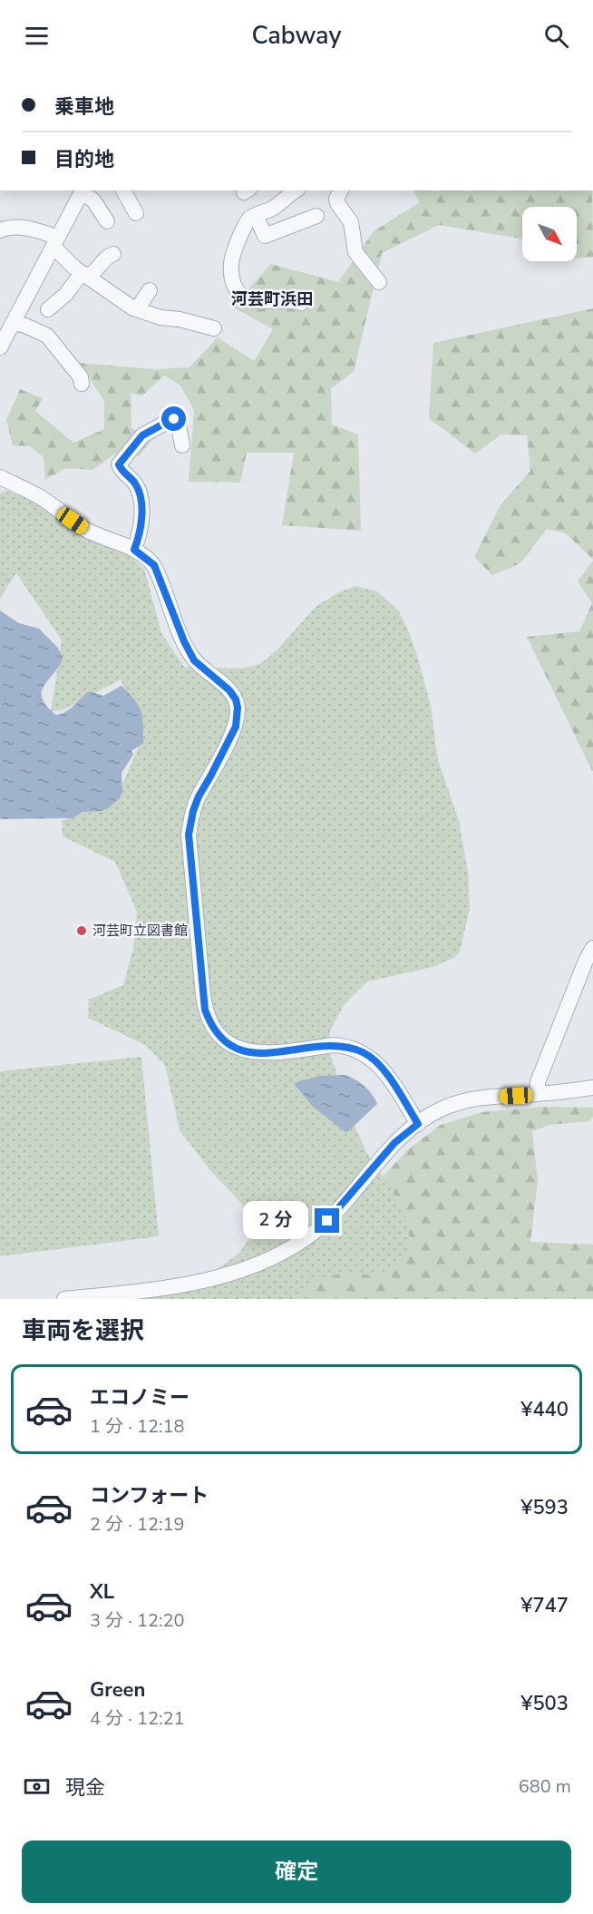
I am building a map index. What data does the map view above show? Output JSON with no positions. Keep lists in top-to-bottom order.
{
  "districts": ["河芸町浜田"],
  "places": ["河芸町立図書館"],
  "north": "bottom right",
  "page": {
    "header": "Cabway",
    "banner": ["乗車地", "目的地"],
    "bubble": "2 分",
    "heading": "車両を選択",
    "list": [
      {
        "name": "エコノミー",
        "note": "1 分 · 12:18",
        "value": "¥440"
      },
      {
        "name": "コンフォート",
        "note": "2 分 · 12:19",
        "value": "¥593"
      },
      {
        "name": "XL",
        "note": "3 分 · 12:20",
        "value": "¥747"
      },
      {
        "name": "Green",
        "note": "4 分 · 12:21",
        "value": "¥503"
      }
    ],
    "pay": ["現金", "680 m"],
    "buttons": "確定"
  }
}
